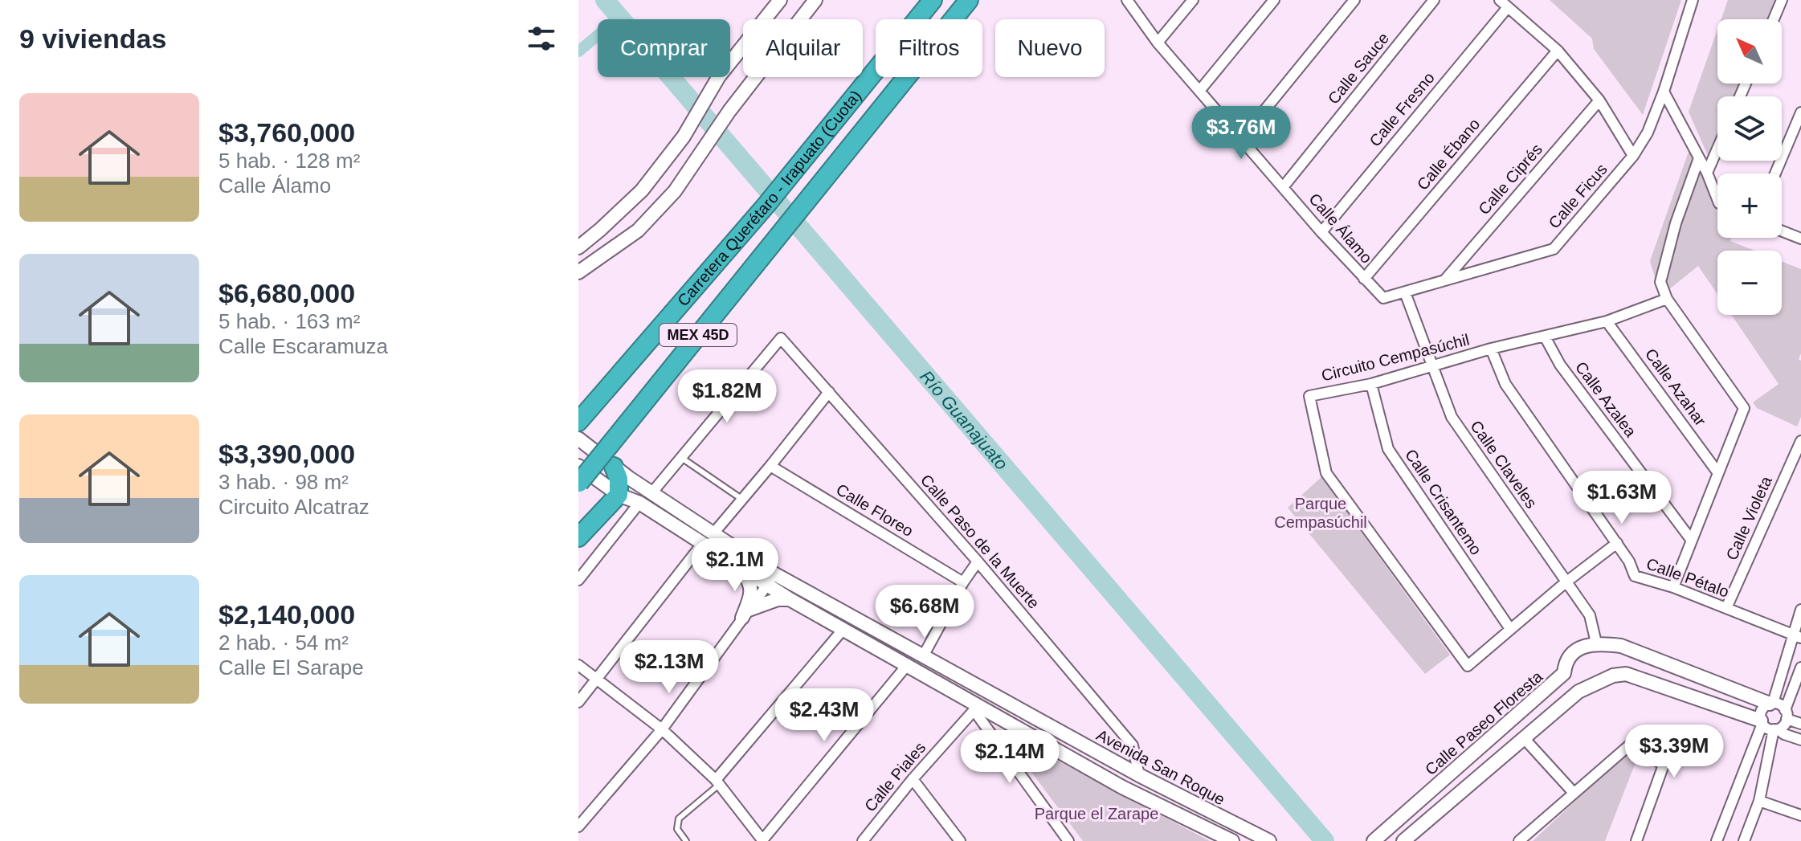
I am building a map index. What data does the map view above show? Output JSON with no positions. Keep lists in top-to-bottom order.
{
  "streets": {
    "highway": ["Carretera Querétaro - Irapuato (Cuota)", "MEX 45D"],
    "street": [
      "Calle Sauce",
      "Calle Fresno",
      "Calle Ébano",
      "Calle Ciprés",
      "Calle Ficus",
      "Calle Álamo",
      "Circuito Cempasúchil",
      "Calle Azahar",
      "Calle Azalea",
      "Calle Claveles",
      "Calle Crisantemo",
      "Calle Floreo",
      "Calle Violeta",
      "Calle Paso de la Muerte",
      "Calle Pétalo",
      "Calle Paseo Floresta",
      "Avenida San Roque",
      "Calle Piales"
    ]
  },
  "crossings": [
    ["Calle Sauce", "Calle Álamo"],
    ["Calle Fresno", "Calle Álamo"],
    ["Calle Ébano", "Calle Álamo"],
    ["Calle Ciprés", "Calle Ficus"],
    ["Calle Ficus", "Calle Álamo"],
    ["Calle Ficus", "Calle Claveles"],
    ["Carretera Querétaro - Irapuato (Cuota)", "Avenida San Roque"],
    ["Circuito Cempasúchil", "Calle Azahar"],
    ["Circuito Cempasúchil", "Calle Azalea"],
    ["Circuito Cempasúchil", "Calle Claveles"],
    ["Circuito Cempasúchil", "Calle Crisantemo"],
    ["Circuito Cempasúchil", "Calle Pétalo"],
    ["Calle Claveles", "Calle Paseo Floresta"],
    ["Calle Violeta", "Calle Pétalo"],
    ["Calle Paso de la Muerte", "Avenida San Roque"],
    ["Avenida San Roque", "Calle Piales"]
  ],
  "water": ["Río Guanajuato"],
  "parks": ["Parque Cempasúchil", "Parque el Zarape"],
  "north": "top left",
  "page": {
    "heading": "9 viviendas",
    "map_buttons": ["+", "−"],
    "chip": [
      "Comprar",
      "Alquilar",
      "Filtros",
      "Nuevo"
    ],
    "list": [
      {
        "name": "$3,760,000",
        "note": "5 hab. · 128 m² · Calle Álamo"
      },
      {
        "name": "$6,680,000",
        "note": "5 hab. · 163 m² · Calle Escaramuza"
      },
      {
        "name": "$3,390,000",
        "note": "3 hab. · 98 m² · Circuito Alcatraz"
      },
      {
        "name": "$2,140,000",
        "note": "2 hab. · 54 m² · Calle El Sarape"
      }
    ],
    "price": [
      "$3.76M",
      "$1.82M",
      "$1.63M",
      "$2.1M",
      "$6.68M",
      "$2.13M",
      "$2.43M",
      "$3.39M",
      "$2.14M"
    ]
  }
}
